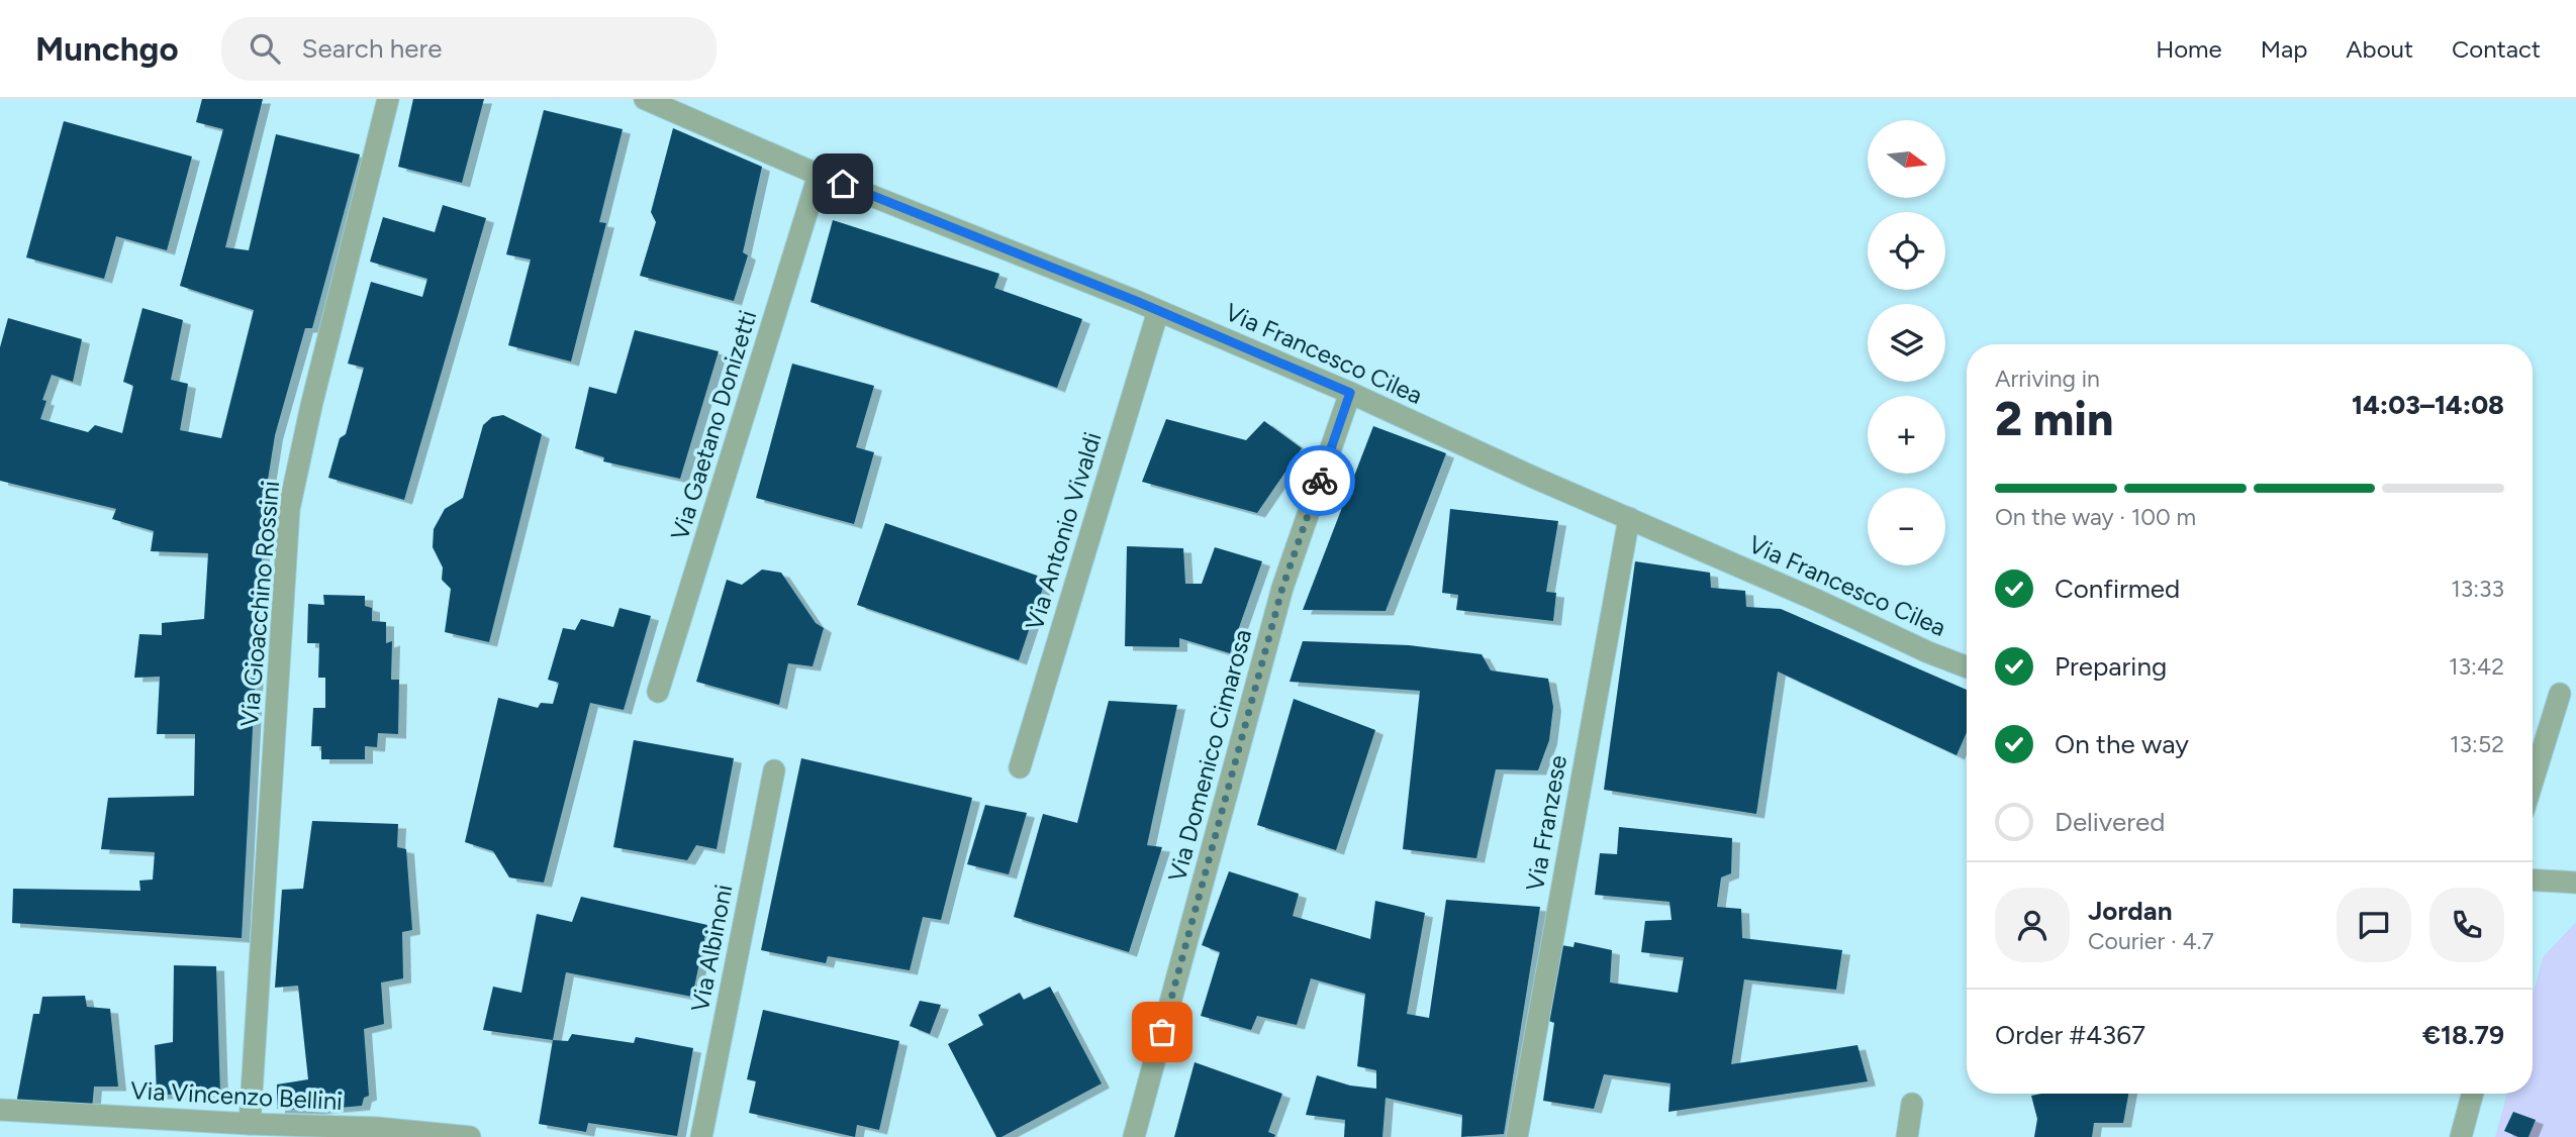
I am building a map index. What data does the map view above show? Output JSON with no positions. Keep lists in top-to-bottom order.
{
  "streets": {
    "street": [
      "Via Francesco Cilea",
      "Via Gaetano Donizetti",
      "Via Antonio Vivaldi",
      "Via Gioacchino Rossini",
      "Via Domenico Cimarosa",
      "Via Franzese",
      "Via Albinoni",
      "Via Vincenzo Bellini"
    ]
  },
  "crossings": [
    ["Via Francesco Cilea", "Via Gaetano Donizetti"],
    ["Via Francesco Cilea", "Via Antonio Vivaldi"],
    ["Via Francesco Cilea", "Via Domenico Cimarosa"],
    ["Via Francesco Cilea", "Via Franzese"],
    ["Via Gioacchino Rossini", "Via Vincenzo Bellini"]
  ],
  "north": "right",
  "page": {
    "header": "Munchgo",
    "search": "Search here",
    "nav": [
      "Home",
      "Map",
      "About",
      "Contact"
    ],
    "map_buttons": ["+", "−"],
    "heading": ["2 min", "Arriving in", "14:03–14:08"],
    "panel": [
      "Jordan",
      "Courier · 4.7",
      "Order #4367",
      "€18.79"
    ],
    "bar": "On the way · 100 m",
    "list": [
      ["Confirmed", "13:33"],
      ["Preparing", "13:42"],
      ["On the way", "13:52"],
      "Delivered"
    ]
  }
}
